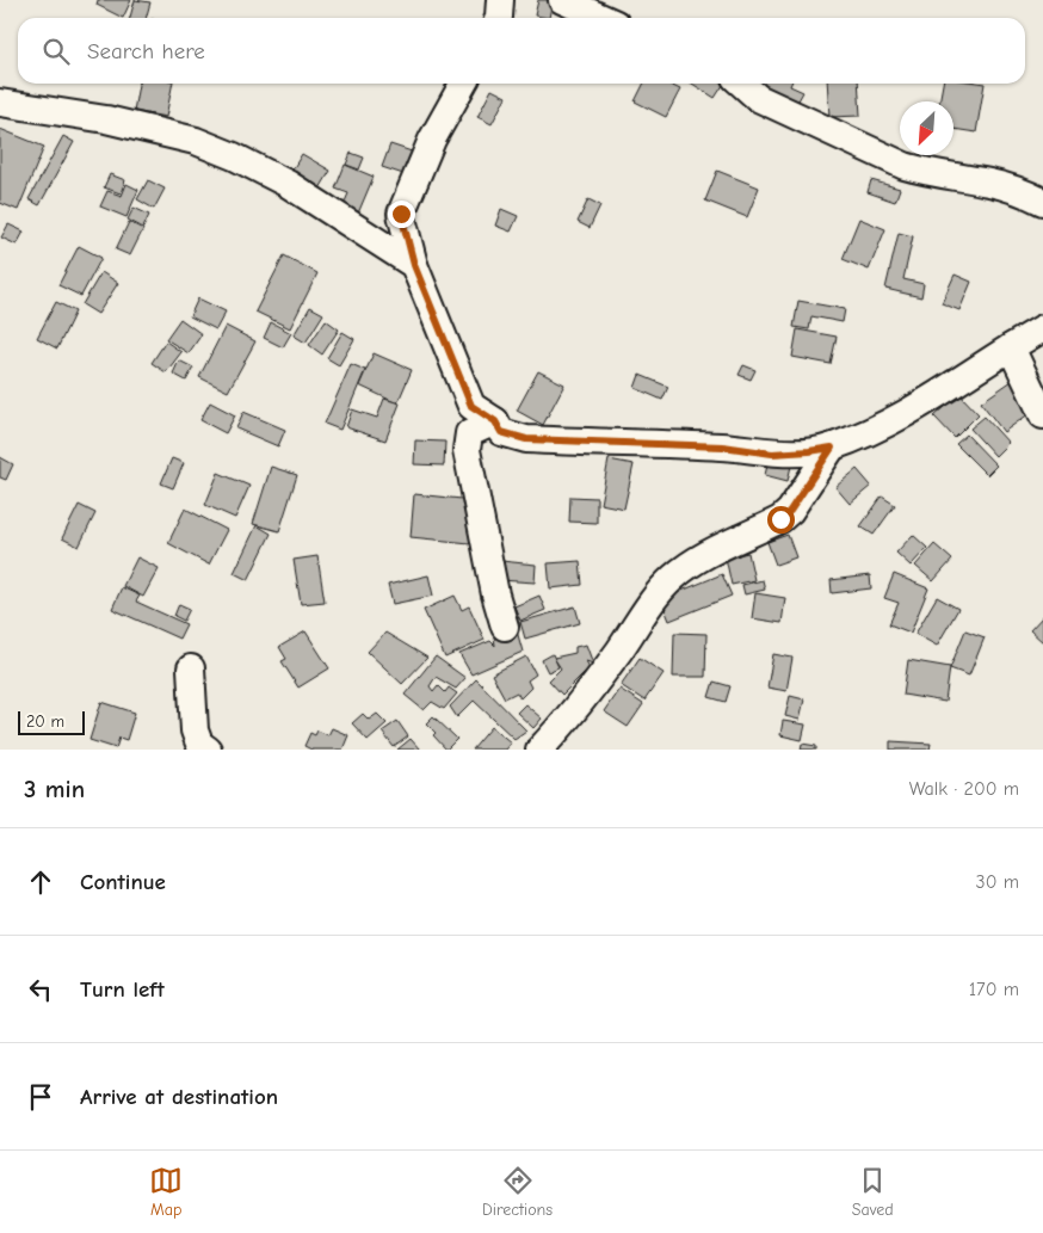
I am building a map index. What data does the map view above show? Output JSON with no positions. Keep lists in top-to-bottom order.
{
  "scale_bar": "20 m",
  "north": "bottom left",
  "page": {
    "search": "Search here",
    "scale": "20 m",
    "heading": ["3 min", "Walk · 200 m"],
    "list": [
      ["Continue", "30 m"],
      ["Turn left", "170 m"],
      "Arrive at destination"
    ],
    "nav": ["Map", "Directions", "Saved"]
  }
}
